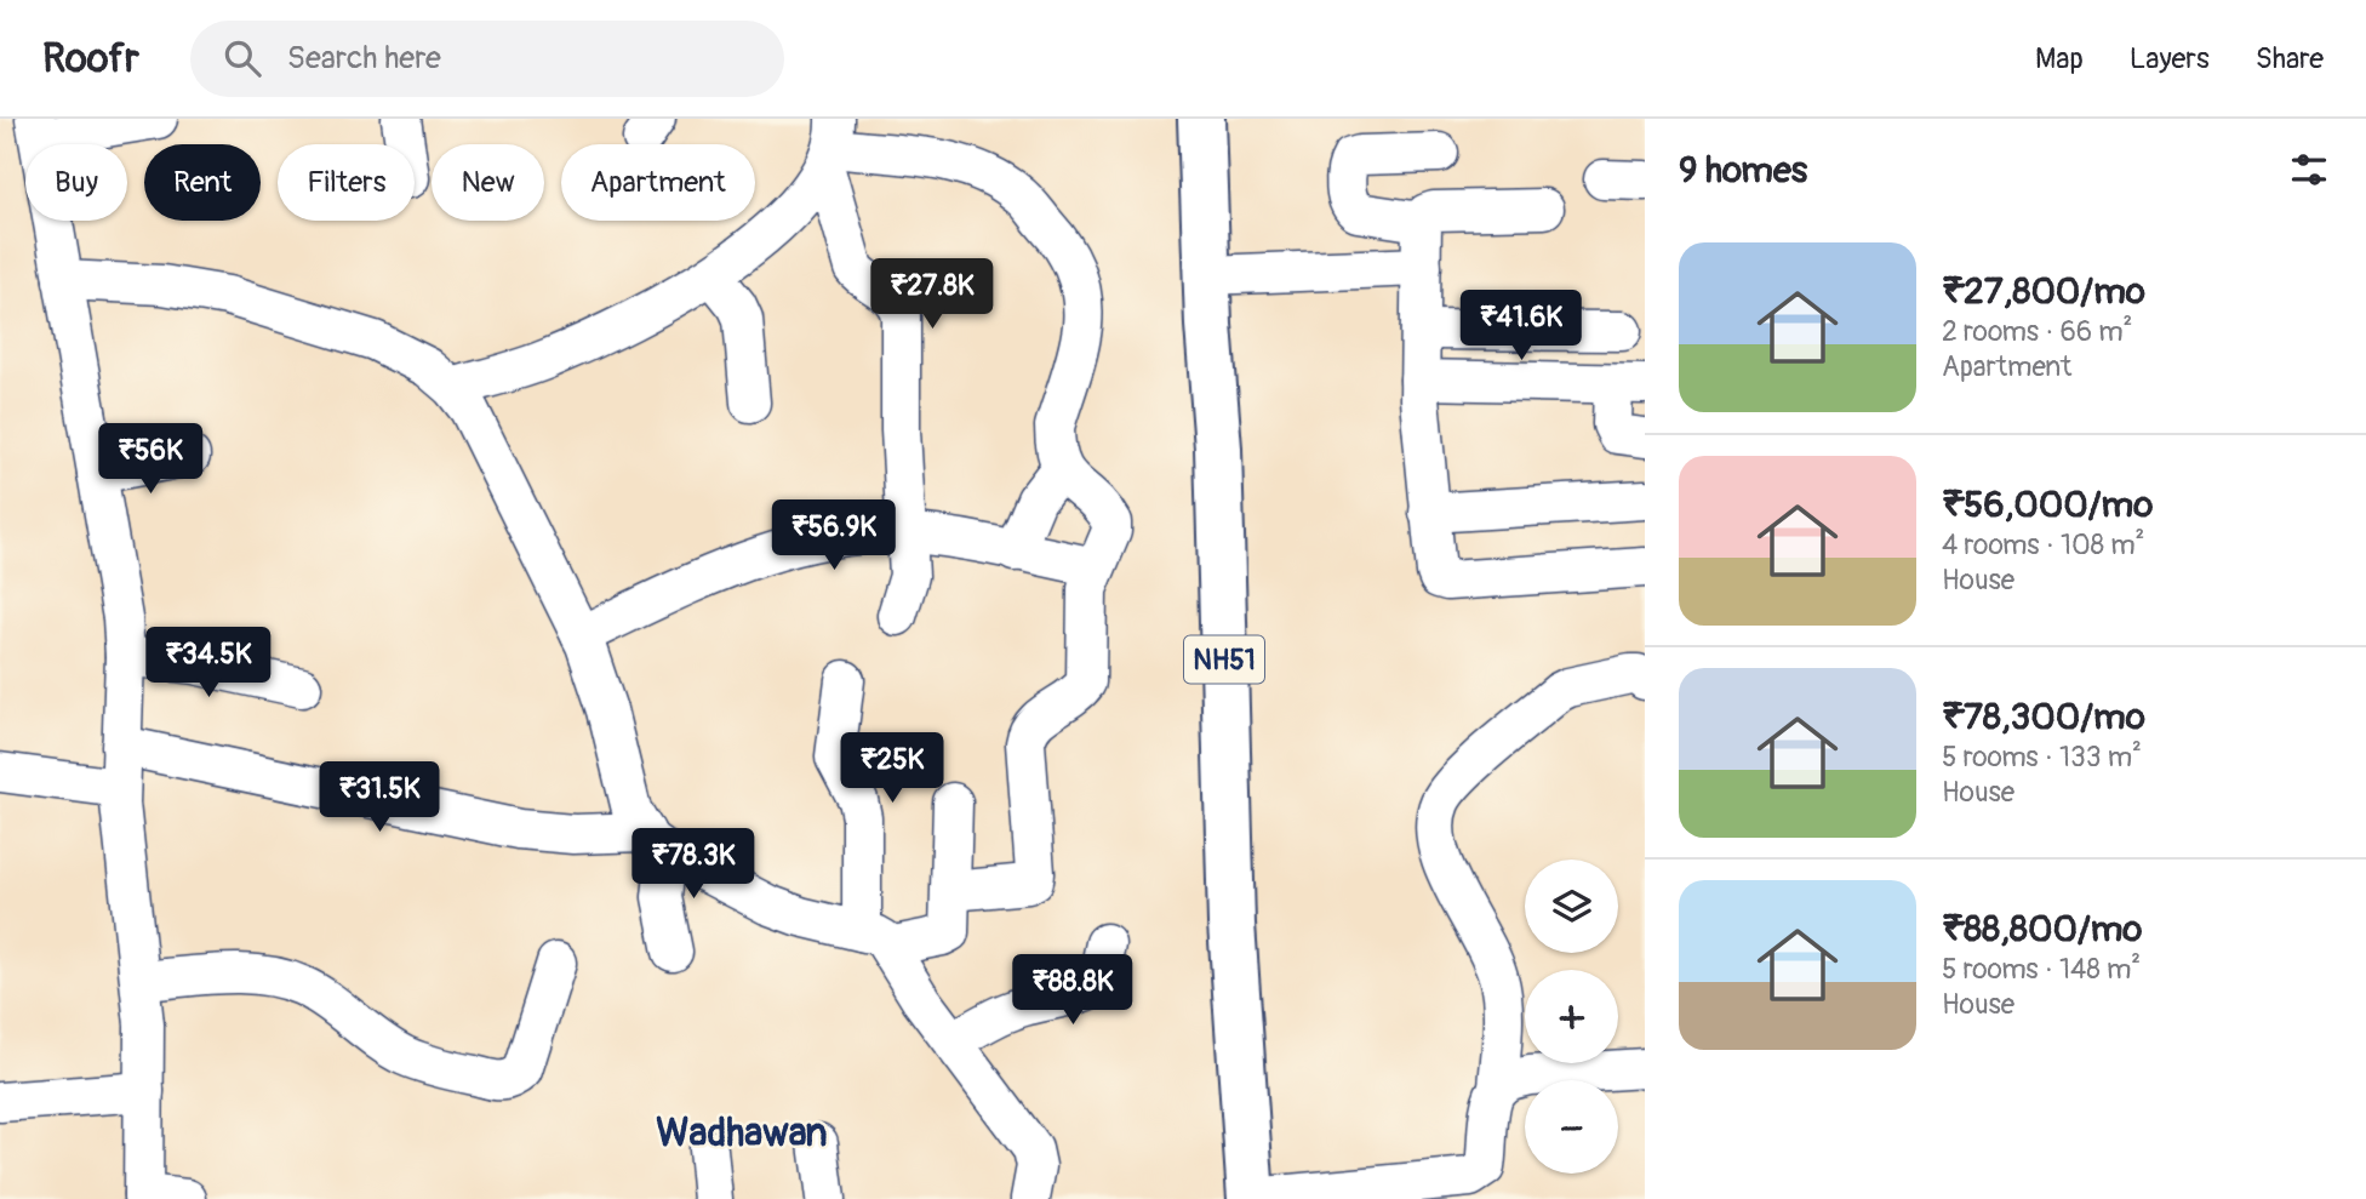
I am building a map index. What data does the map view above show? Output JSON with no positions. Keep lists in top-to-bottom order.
{
  "streets": {
    "highway": ["NH51"]
  },
  "districts": ["Wadhawan"],
  "page": {
    "header": "Roofr",
    "search": "Search here",
    "nav": ["Map", "Layers", "Share"],
    "heading": "9 homes",
    "chip": [
      "Buy",
      "Rent",
      "Filters",
      "New",
      "Apartment"
    ],
    "list": [
      {
        "name": "₹27,800/mo",
        "note": "2 rooms · 66 m² · Apartment"
      },
      {
        "name": "₹56,000/mo",
        "note": "4 rooms · 108 m² · House"
      },
      {
        "name": "₹78,300/mo",
        "note": "5 rooms · 133 m² · House"
      },
      {
        "name": "₹88,800/mo",
        "note": "5 rooms · 148 m² · House"
      }
    ],
    "price": [
      "₹27.8K",
      "₹41.6K",
      "₹56K",
      "₹56.9K",
      "₹34.5K",
      "₹25K",
      "₹31.5K",
      "₹78.3K",
      "₹88.8K"
    ],
    "map_buttons": ["+", "−"]
  }
}
